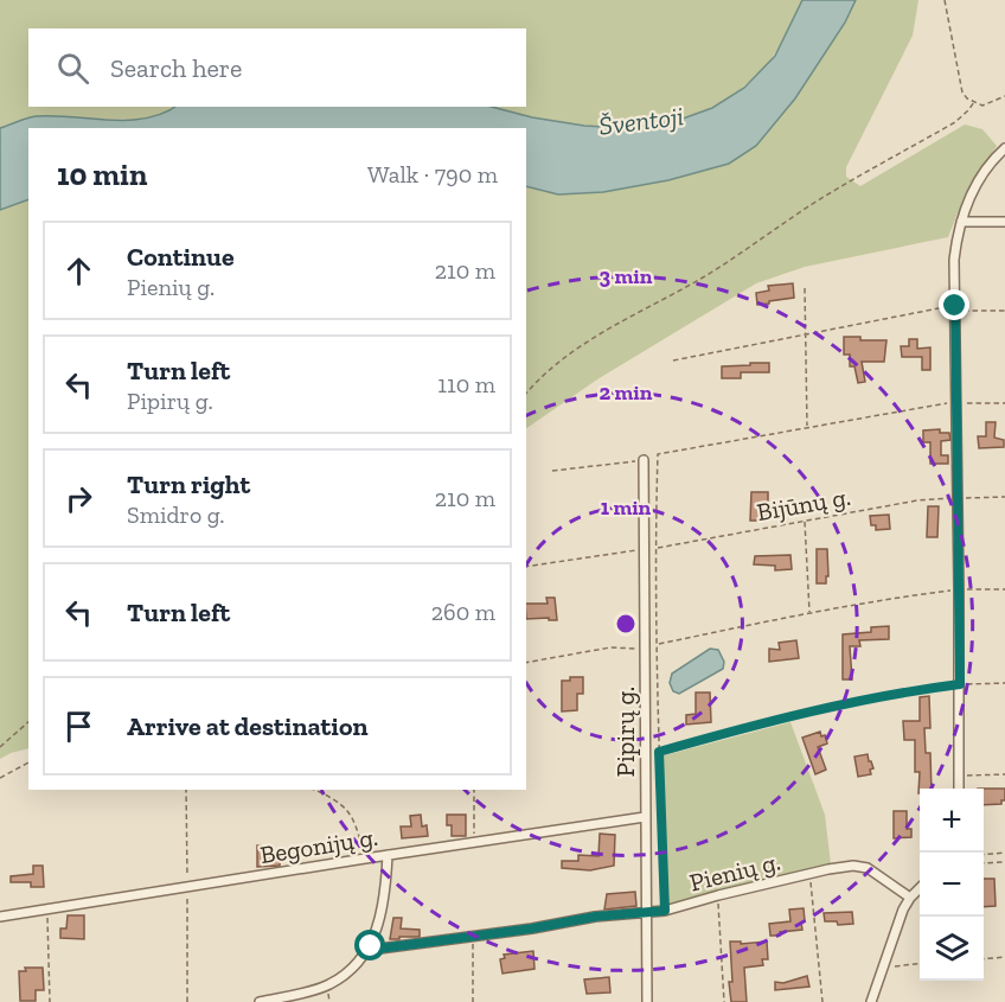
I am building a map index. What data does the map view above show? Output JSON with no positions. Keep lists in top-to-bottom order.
{
  "streets": {
    "street": ["Pipirų g.", "Begonijų g.", "Pienių g."],
    "path": ["Bijūnų g."]
  },
  "crossings": [
    ["Bijūnų g.", "Pipirų g."],
    ["Pipirų g.", "Begonijų g."],
    ["Pipirų g.", "Pienių g."]
  ],
  "water": ["Šventoji"],
  "page": {
    "search": "Search here",
    "heading": ["10 min", "Walk · 790 m"],
    "list": [
      ["Continue", "Pienių g.", "210 m"],
      ["Turn left", "Pipirų g.", "110 m"],
      ["Turn right", "Smidro g.", "210 m"],
      ["Turn left", "260 m"],
      "Arrive at destination"
    ],
    "map_buttons": ["+", "−"]
  },
  "rings": ["3 min", "2 min", "1 min"]
}
